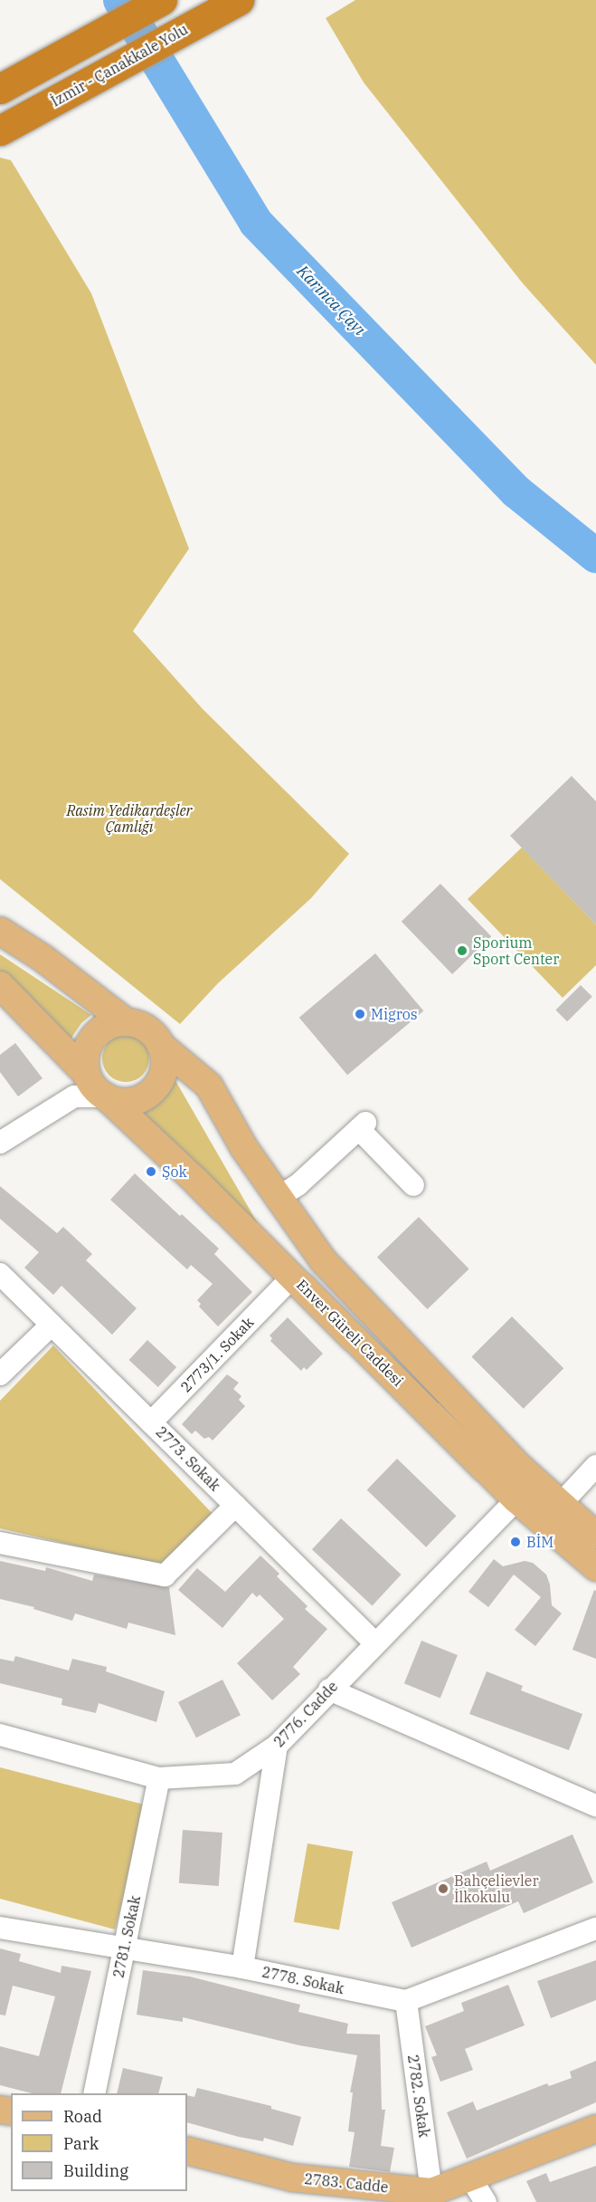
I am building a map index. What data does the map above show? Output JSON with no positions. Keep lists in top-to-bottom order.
{
  "streets": {
    "highway": ["İzmir - Çanakkale Yolu"],
    "main road": ["Enver Güreli Caddesi", "2783. Cadde"],
    "street": [
      "2773/1. Sokak",
      "2773. Sokak",
      "2776. Cadde",
      "2781. Sokak",
      "2778. Sokak",
      "2782. Sokak"
    ]
  },
  "crossings": [
    ["Enver Güreli Caddesi", "2776. Cadde"],
    ["2773/1. Sokak", "2773. Sokak"],
    ["2773. Sokak", "2776. Cadde"],
    ["2776. Cadde", "2781. Sokak"],
    ["2781. Sokak", "2778. Sokak"],
    ["2778. Sokak", "2782. Sokak"],
    ["2782. Sokak", "2783. Cadde"]
  ],
  "water": ["Karınca Çayı"],
  "parks": ["Rasim Yedikardeşler Çamlığı"],
  "places": [
    "Sporium Sport Center",
    "Migros",
    "Şok",
    "BİM",
    "Bahçelievler İlkokulu"
  ],
  "legend": ["Road", "Park", "Building"]
}
